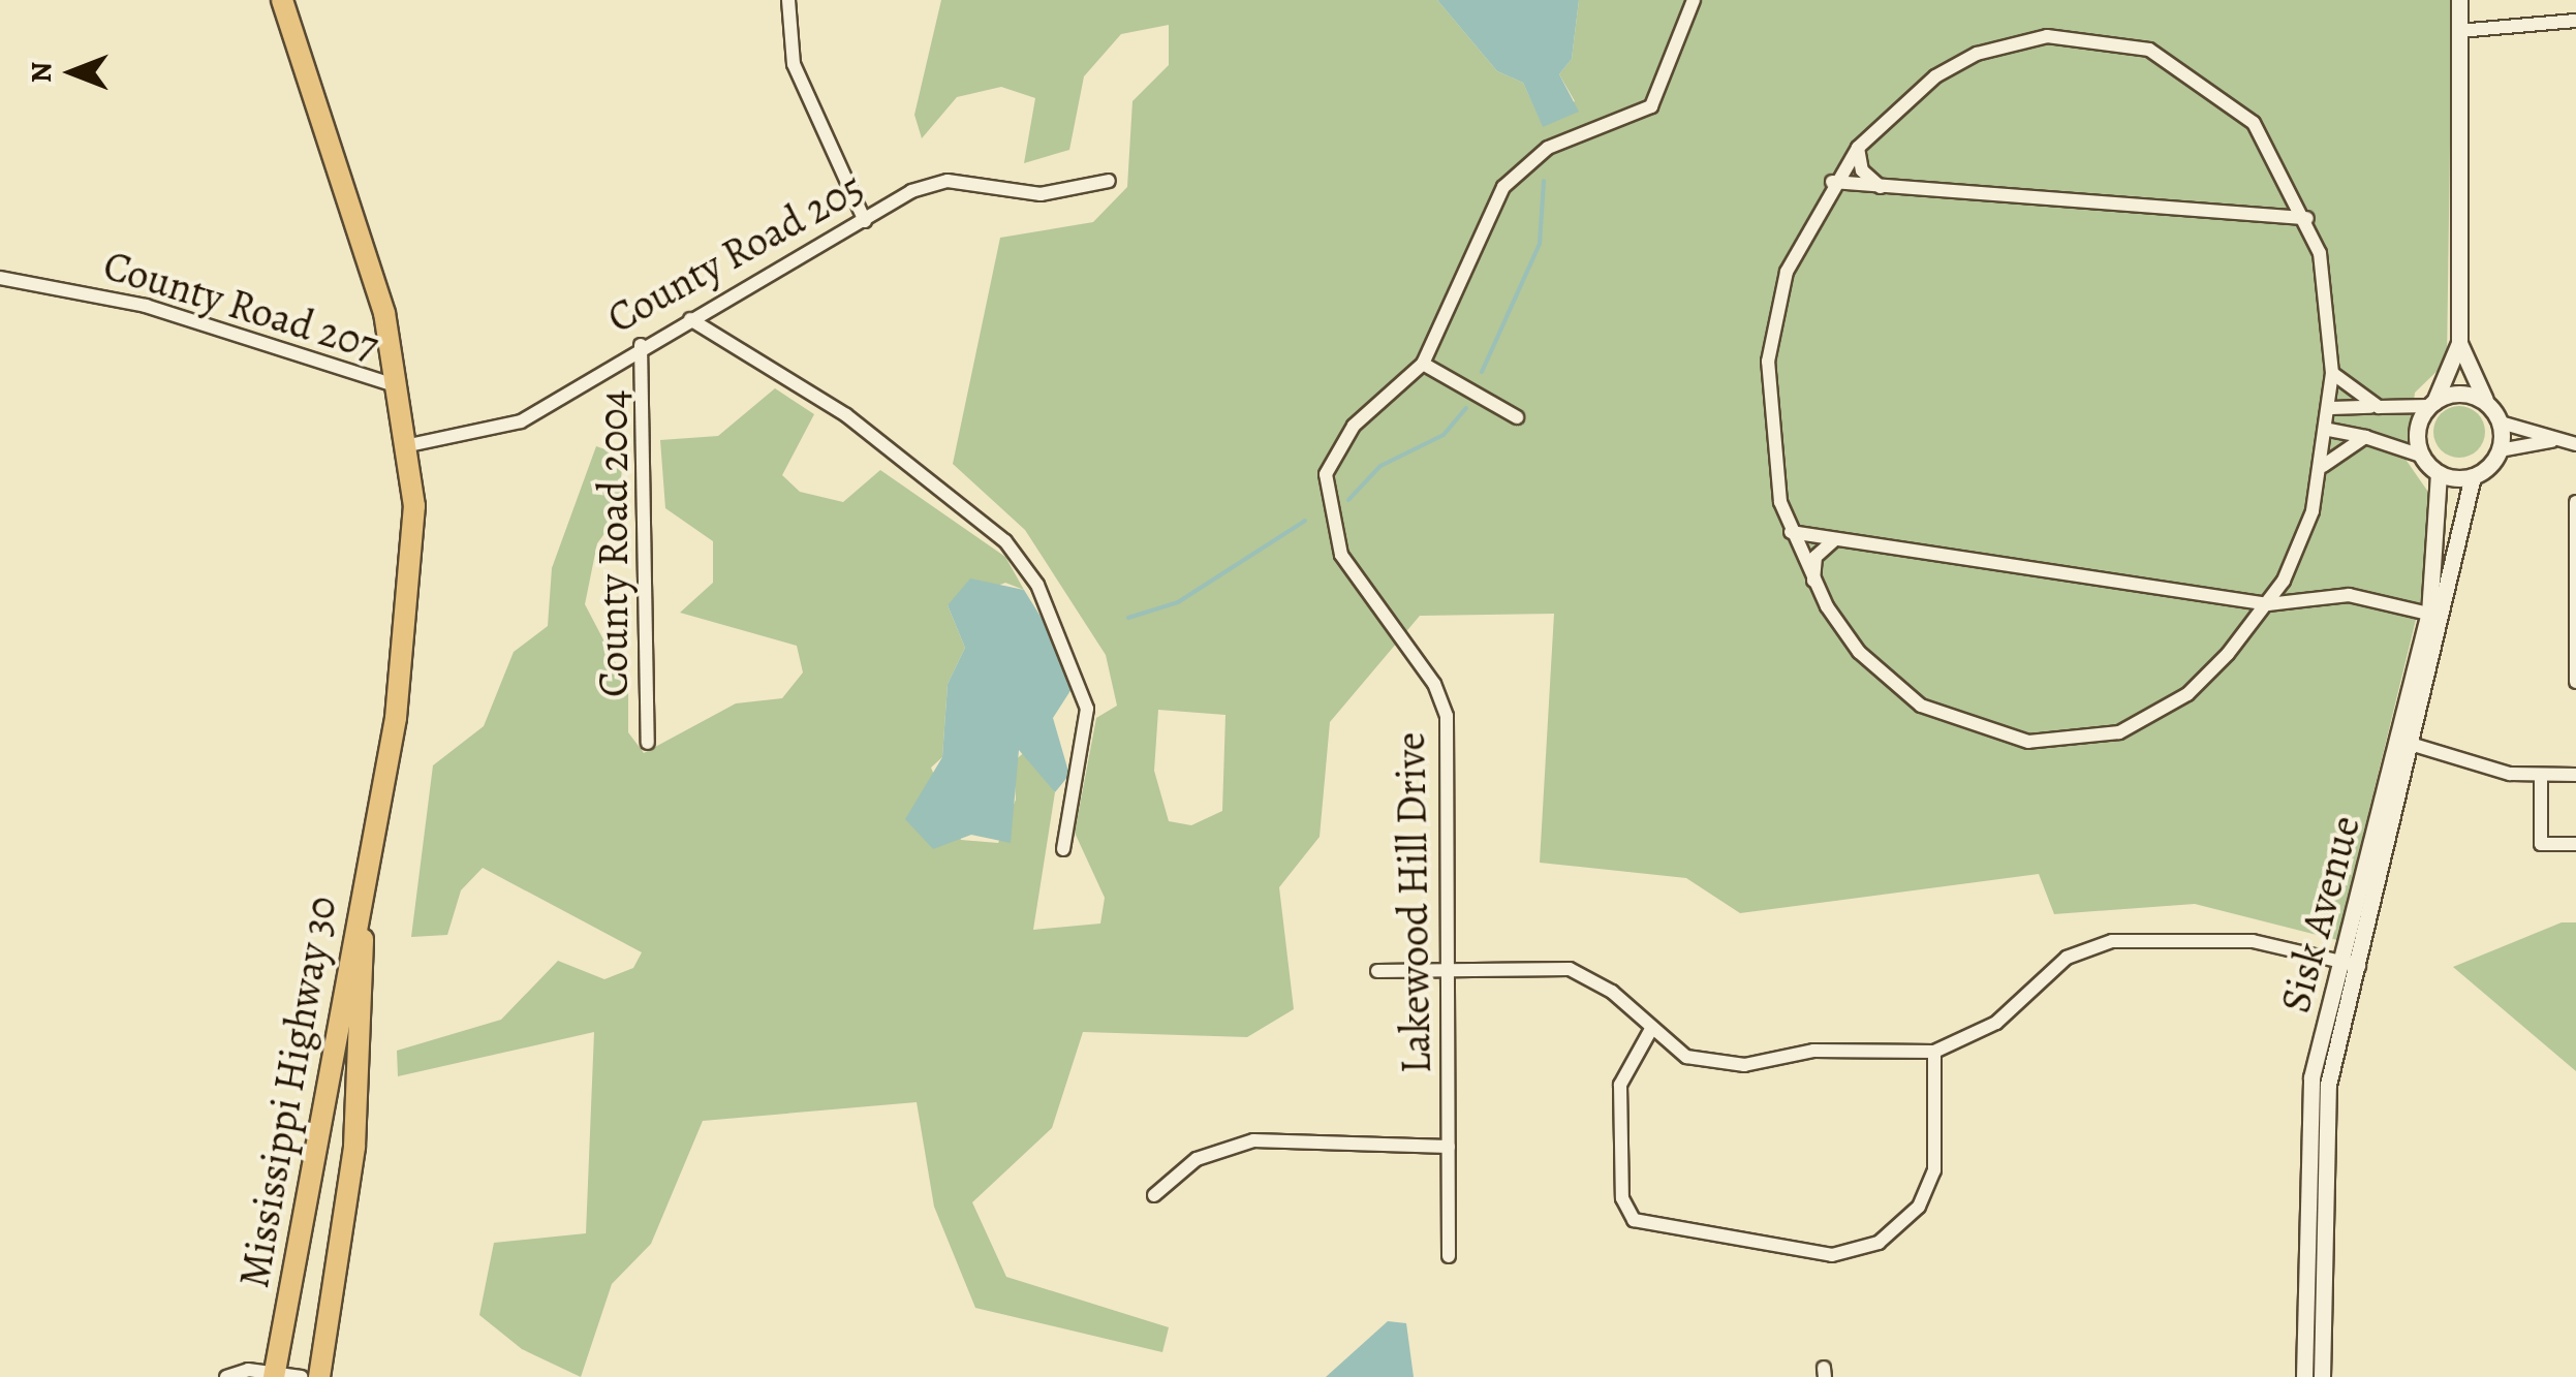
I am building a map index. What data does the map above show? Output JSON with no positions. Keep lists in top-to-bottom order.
{
  "streets": {
    "main road": ["Mississippi Highway 30"],
    "street": [
      "County Road 205",
      "County Road 207",
      "County Road 2004",
      "Lakewood Hill Drive",
      "Sisk Avenue"
    ]
  },
  "crossings": [
    ["County Road 205", "County Road 2004"],
    ["County Road 205", "Mississippi Highway 30"],
    ["County Road 207", "Mississippi Highway 30"]
  ],
  "north": "left"
}
